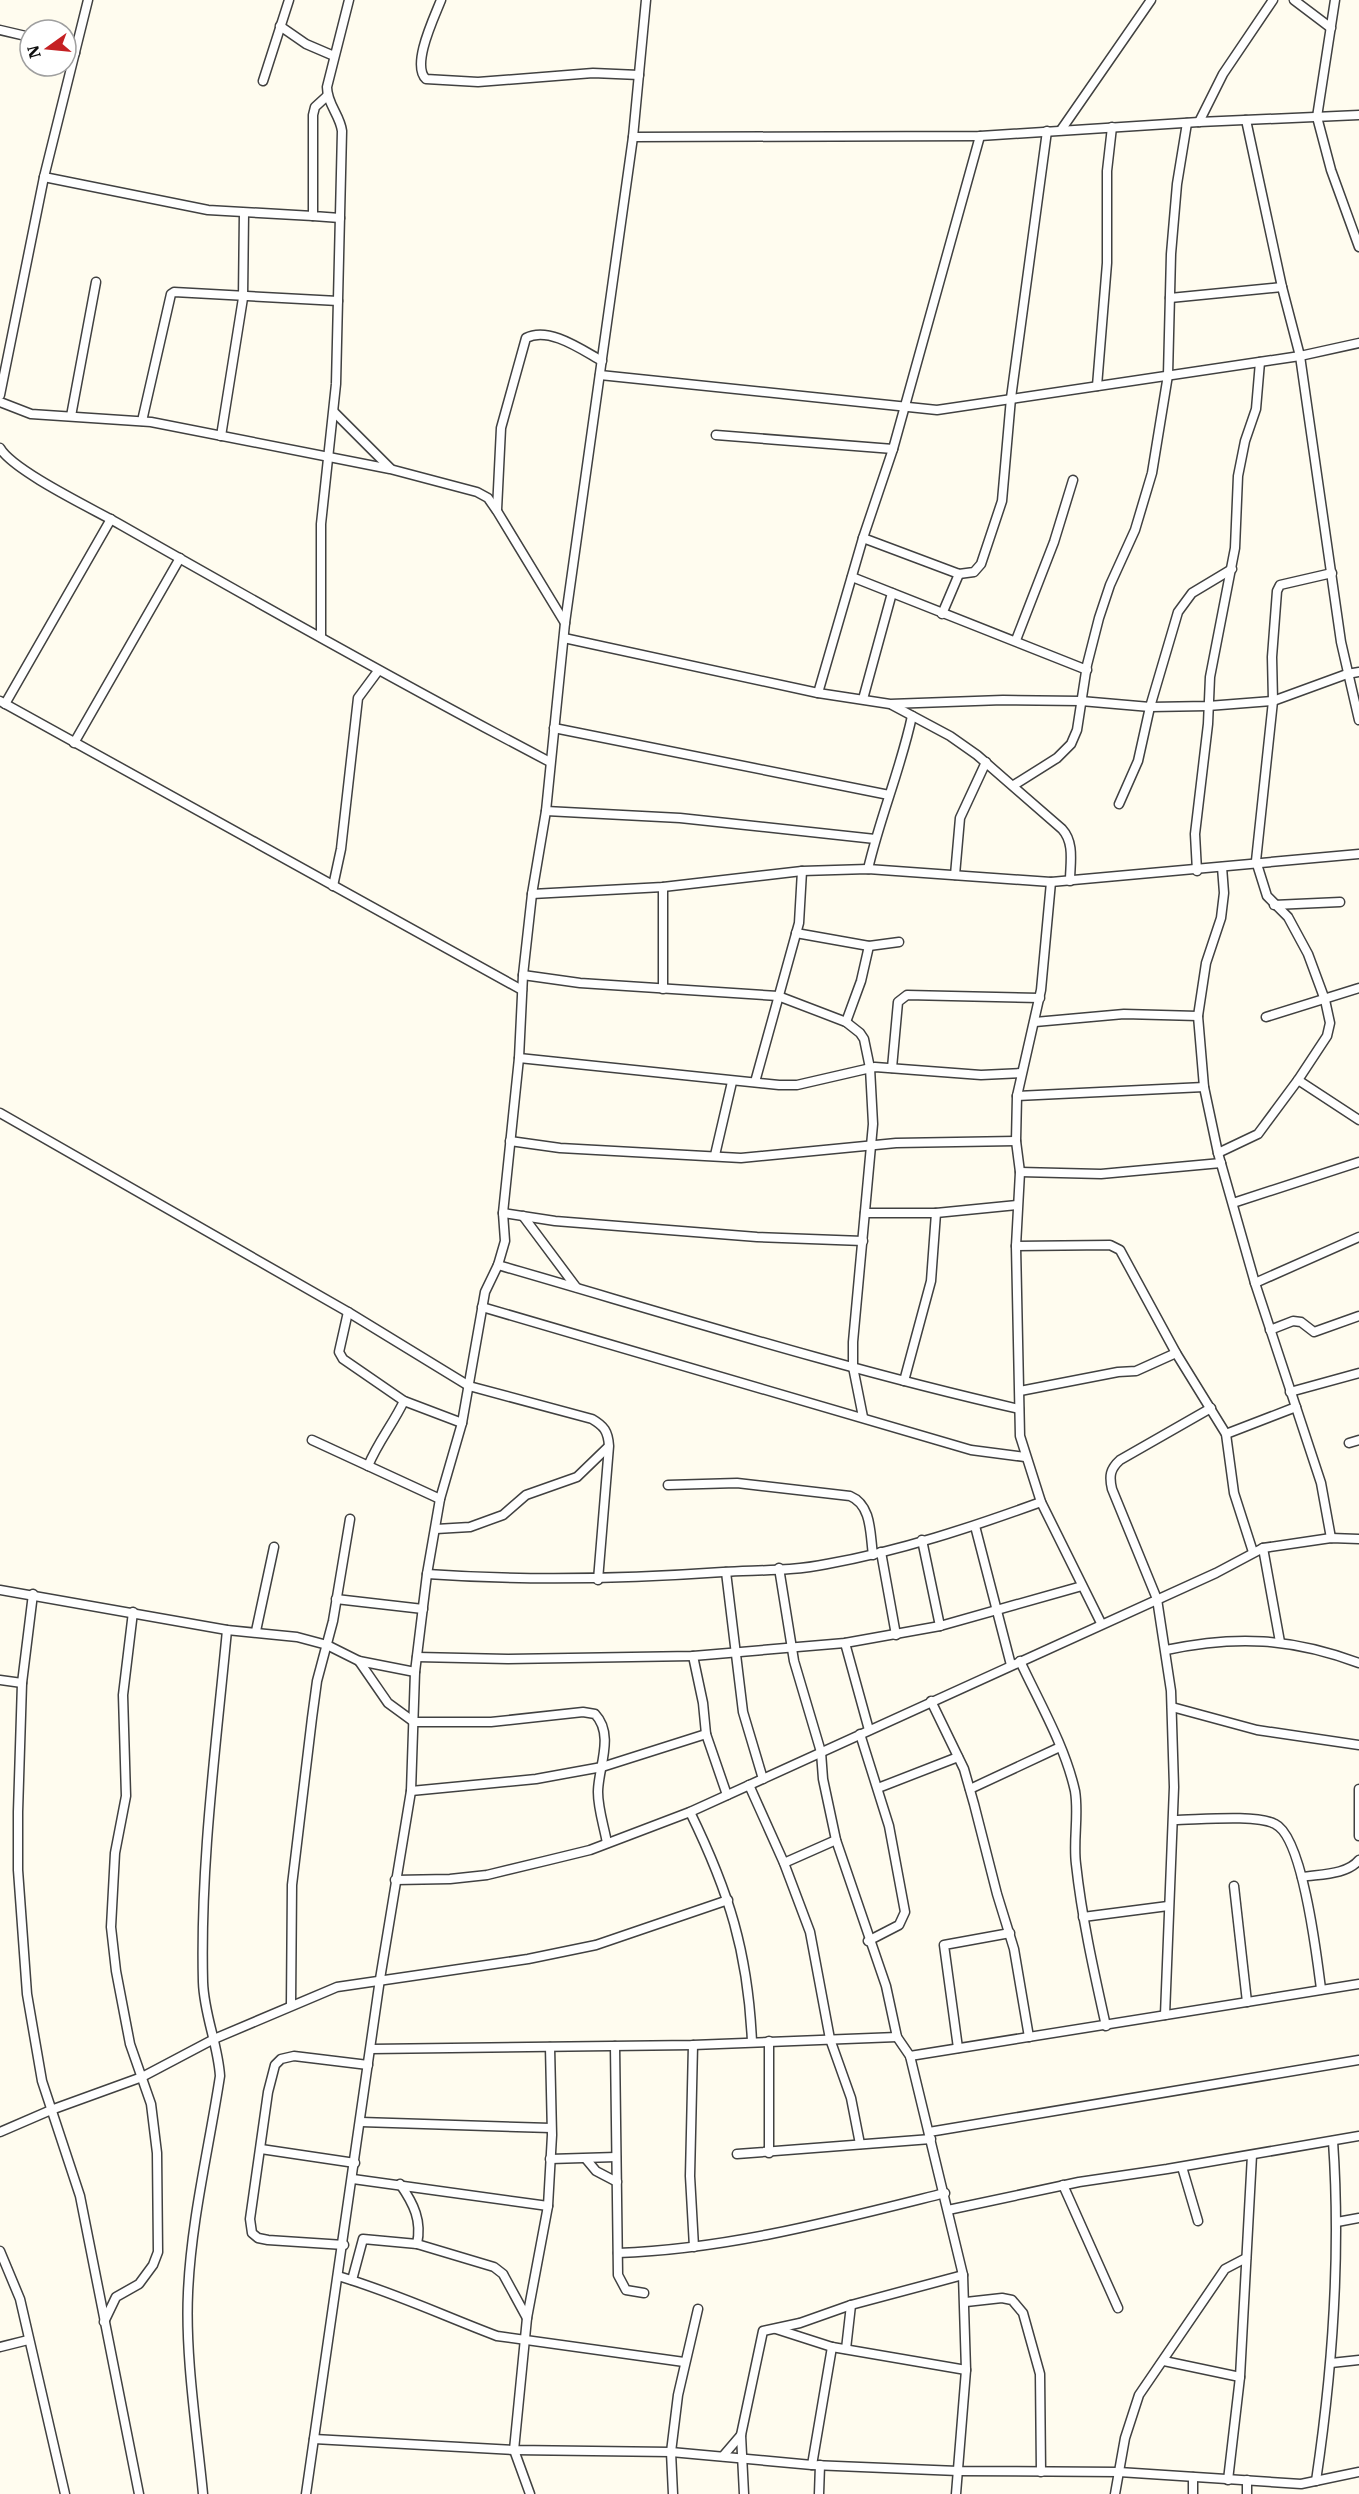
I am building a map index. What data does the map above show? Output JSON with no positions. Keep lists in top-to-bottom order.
{
  "north": "left"
}
